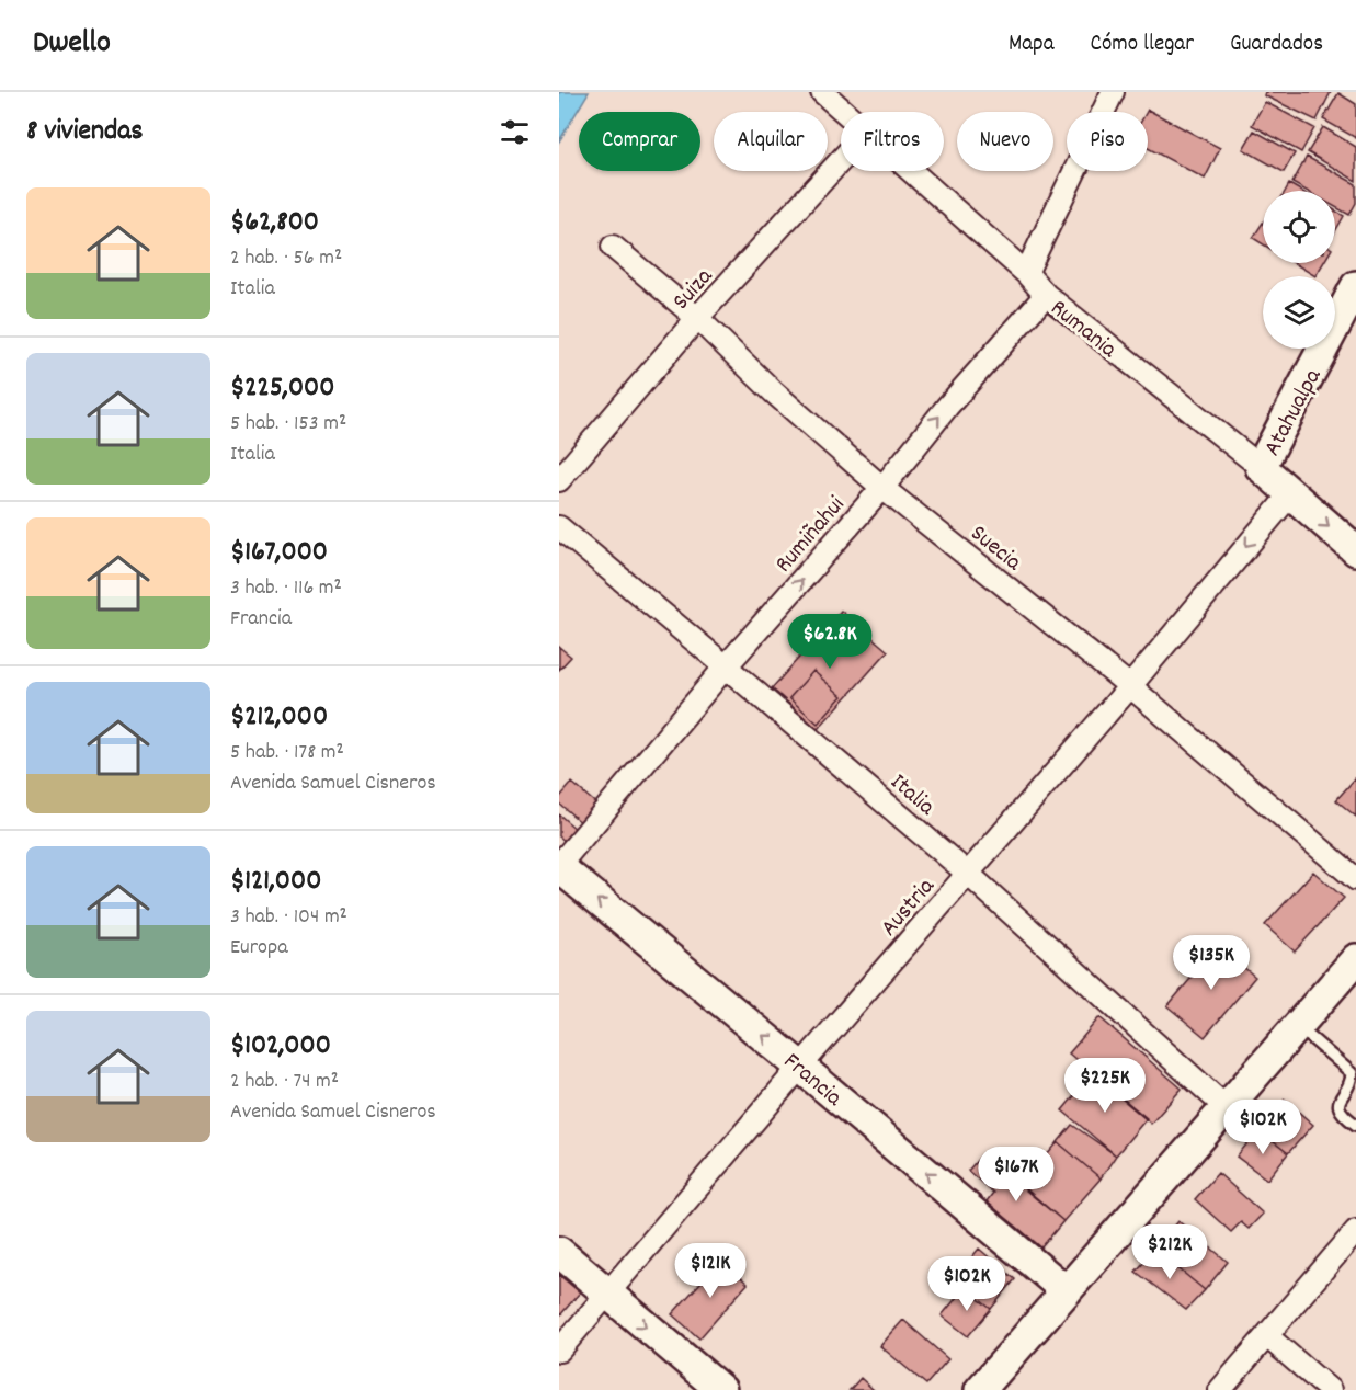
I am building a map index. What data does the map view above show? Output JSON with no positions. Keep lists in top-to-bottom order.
{
  "streets": {
    "street": [
      "Suiza",
      "Rumania",
      "Atahualpa",
      "Rumiñahui",
      "Suecia",
      "Italia",
      "Austria",
      "Francia"
    ]
  },
  "crossings": [
    ["Suiza", "Suecia"],
    ["Rumania", "Atahualpa"],
    ["Rumania", "Rumiñahui"],
    ["Rumania", "Austria"],
    ["Rumiñahui", "Suecia"],
    ["Rumiñahui", "Italia"],
    ["Rumiñahui", "Francia"],
    ["Suecia", "Austria"],
    ["Italia", "Austria"],
    ["Austria", "Francia"]
  ],
  "one_way": ["Rumiñahui", "Francia"],
  "page": {
    "header": "Dwello",
    "nav": ["Mapa", "Cómo llegar", "Guardados"],
    "heading": "8 viviendas",
    "chip": [
      "Comprar",
      "Alquilar",
      "Filtros",
      "Nuevo",
      "Piso"
    ],
    "list": [
      {
        "name": "$62,800",
        "note": "2 hab. · 56 m² · Italia"
      },
      {
        "name": "$225,000",
        "note": "5 hab. · 153 m² · Italia"
      },
      {
        "name": "$167,000",
        "note": "3 hab. · 116 m² · Francia"
      },
      {
        "name": "$212,000",
        "note": "5 hab. · 178 m² · Avenida Samuel Cisneros"
      },
      {
        "name": "$121,000",
        "note": "3 hab. · 104 m² · Europa"
      },
      {
        "name": "$102,000",
        "note": "2 hab. · 74 m² · Avenida Samuel Cisneros"
      }
    ],
    "price": [
      "$62.8K",
      "$135K",
      "$225K",
      "$102K",
      "$167K",
      "$212K",
      "$121K",
      "$102K"
    ]
  }
}
